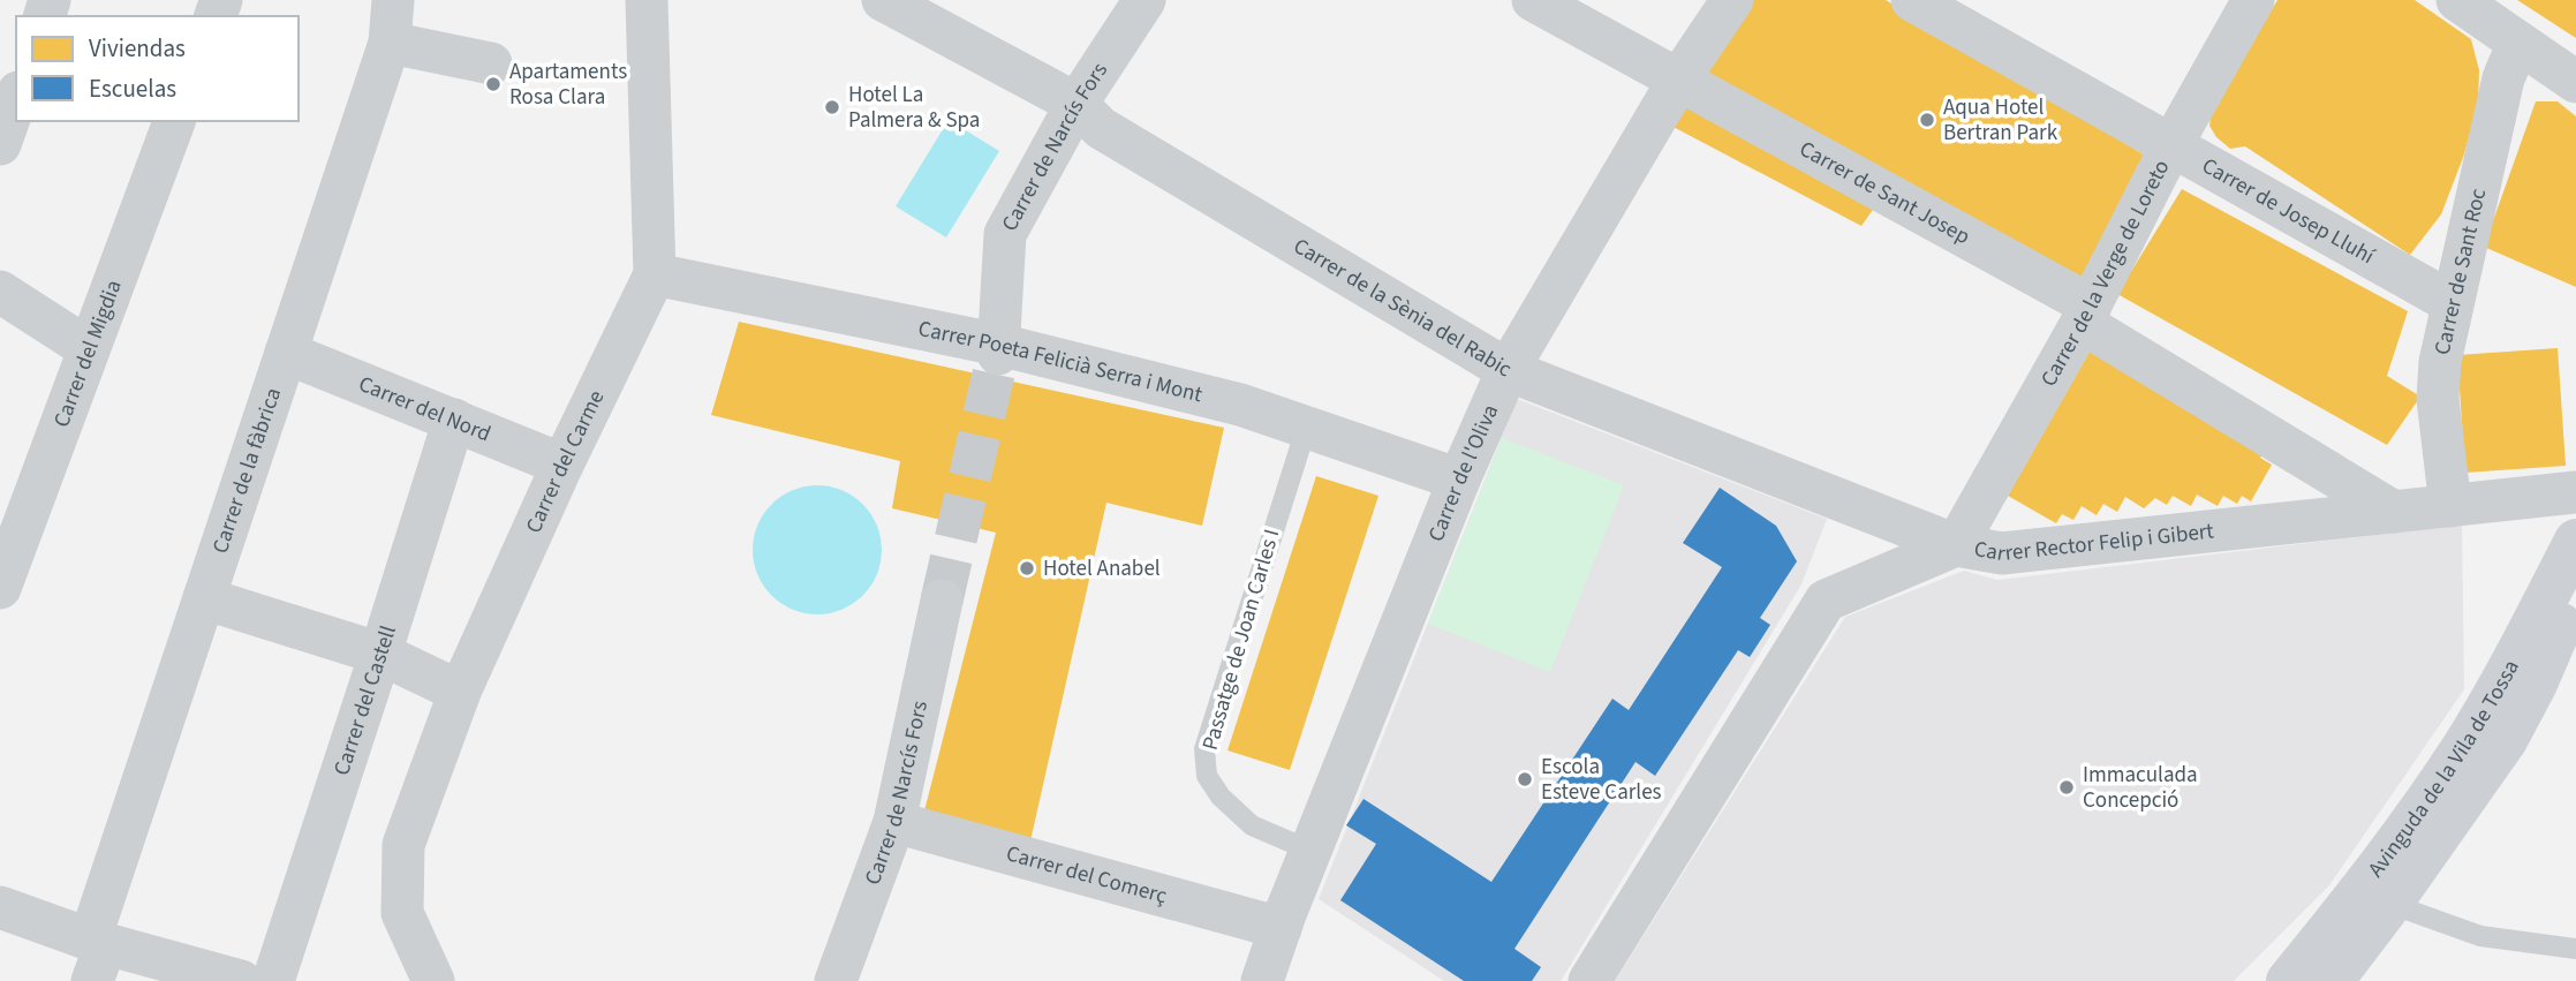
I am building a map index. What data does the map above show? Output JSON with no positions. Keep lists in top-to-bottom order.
{
  "streets": {
    "main road": ["Avinguda de la Vila de Tossa"],
    "street": [
      "Carrer de Narcís Fors",
      "Carrer de Sant Josep",
      "Carrer de Josep Lluhí",
      "Carrer de Sant Roc",
      "Carrer de la Verge de Loreto",
      "Carrer de la Sènia del Rabic",
      "Carrer del Migdia",
      "Carrer Poeta Felicià Serra i Mont",
      "Carrer del Nord",
      "Carrer del Carme",
      "Carrer de la fàbrica",
      "Carrer de l'Oliva",
      "Carrer Rector Felip i Gibert",
      "Carrer del Castell",
      "Carrer del Comerç"
    ],
    "lane": ["Passatge de Joan Carles I"]
  },
  "crossings": [
    ["Carrer de Narcís Fors", "Carrer de la Sènia del Rabic"],
    ["Carrer de Narcís Fors", "Carrer Poeta Felicià Serra i Mont"],
    ["Carrer de Narcís Fors", "Carrer del Comerç"],
    ["Carrer de Sant Josep", "Carrer de la Verge de Loreto"],
    ["Carrer de Sant Josep", "Carrer de l'Oliva"],
    ["Carrer de Josep Lluhí", "Carrer de Sant Roc"],
    ["Carrer de Josep Lluhí", "Carrer de la Verge de Loreto"],
    ["Carrer de Sant Roc", "Carrer Rector Felip i Gibert"],
    ["Carrer de la Verge de Loreto", "Carrer de la Sènia del Rabic"],
    ["Carrer de la Verge de Loreto", "Carrer Rector Felip i Gibert"],
    ["Carrer de la Sènia del Rabic", "Carrer de l'Oliva"],
    ["Carrer de la Sènia del Rabic", "Carrer Rector Felip i Gibert"],
    ["Carrer Poeta Felicià Serra i Mont", "Carrer del Carme"],
    ["Carrer Poeta Felicià Serra i Mont", "Carrer de l'Oliva"],
    ["Carrer Poeta Felicià Serra i Mont", "Passatge de Joan Carles I"],
    ["Carrer del Nord", "Carrer del Carme"],
    ["Carrer del Nord", "Carrer de la fàbrica"],
    ["Carrer del Nord", "Carrer del Castell"],
    ["Carrer de l'Oliva", "Passatge de Joan Carles I"],
    ["Carrer de l'Oliva", "Carrer del Comerç"]
  ],
  "places": [
    "Apartaments Rosa Clara",
    "Hotel La Palmera & Spa",
    "Aqua Hotel Bertran Park",
    "Hotel Anabel",
    "Escola Esteve Carles",
    "Immaculada Concepció"
  ],
  "legend": ["Viviendas", "Escuelas"]
}
